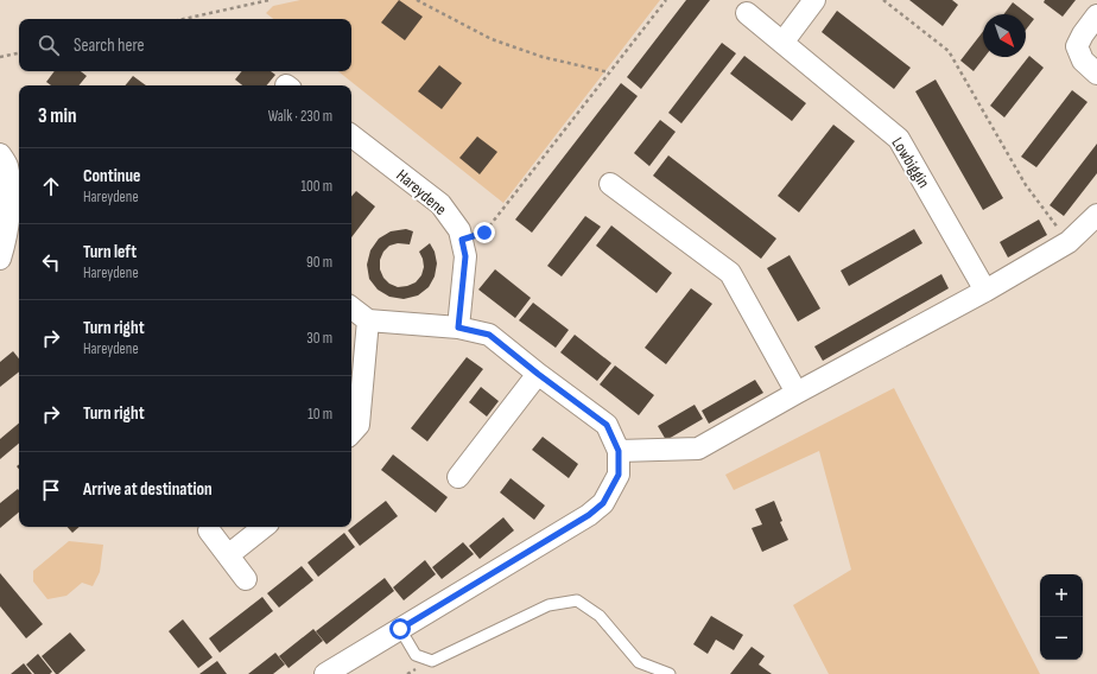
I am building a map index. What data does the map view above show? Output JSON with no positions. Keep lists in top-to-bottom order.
{
  "streets": {
    "street": ["Lowbiggin", "Hareydene"]
  },
  "north": "bottom right",
  "page": {
    "search": "Search here",
    "heading": ["3 min", "Walk · 230 m"],
    "list": [
      ["Continue", "Hareydene", "100 m"],
      ["Turn left", "Hareydene", "90 m"],
      ["Turn right", "Hareydene", "30 m"],
      ["Turn right", "10 m"],
      "Arrive at destination"
    ],
    "map_buttons": ["+", "−"]
  }
}
